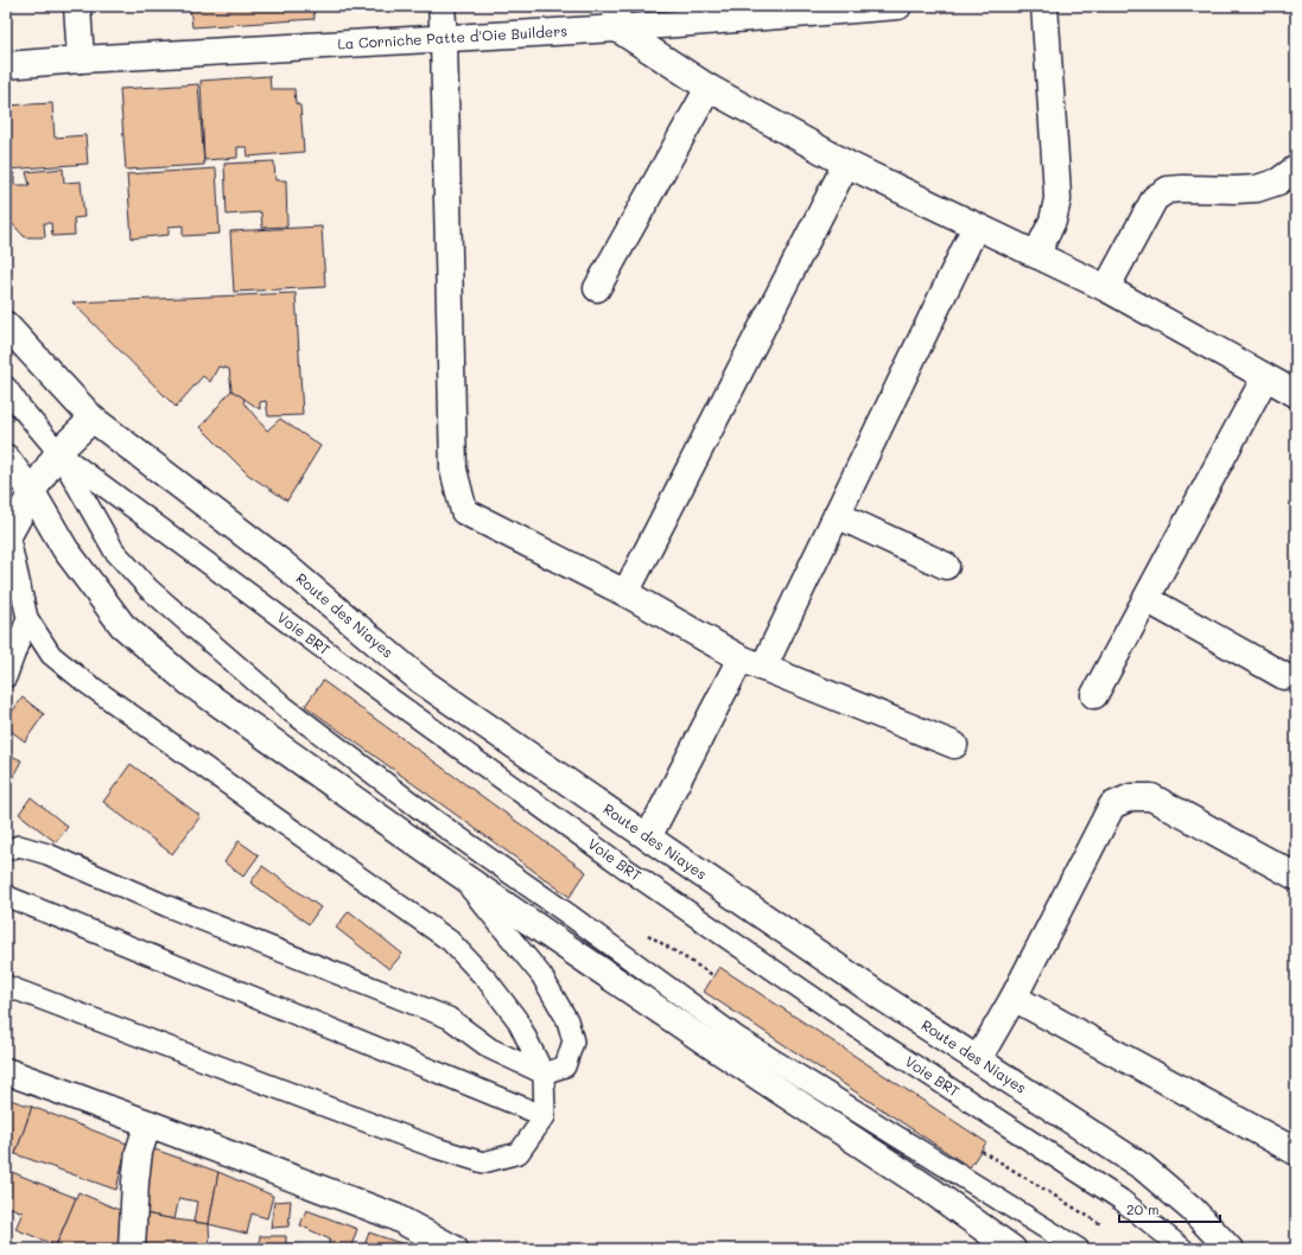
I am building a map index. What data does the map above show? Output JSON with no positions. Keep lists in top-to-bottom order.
{
  "streets": {
    "street": ["La Corniche Patte d'Oie Builders", "Route des Niayes"],
    "lane": ["Voie BRT"]
  },
  "scale_bar": "20 m"
}
